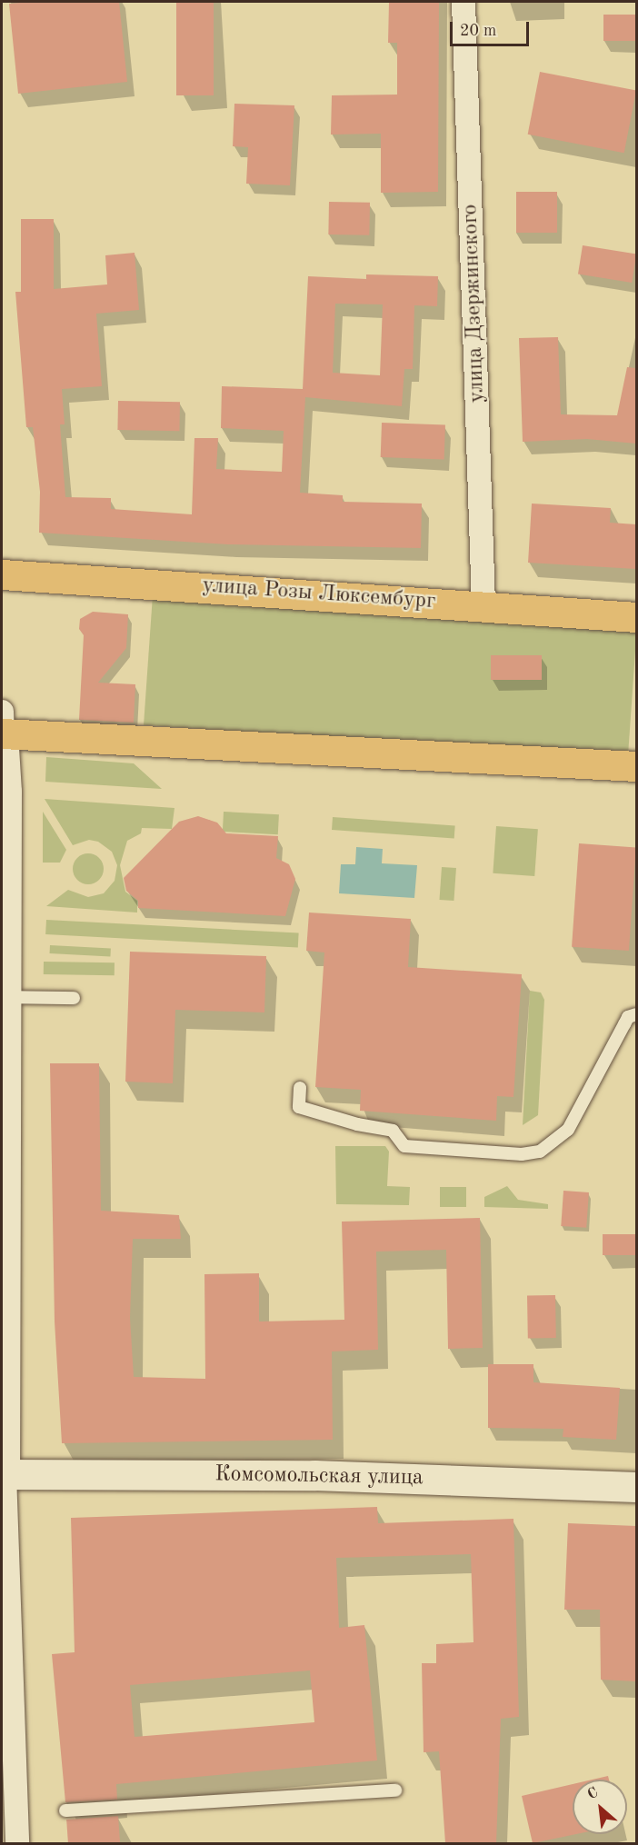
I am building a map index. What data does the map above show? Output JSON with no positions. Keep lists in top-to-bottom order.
{
  "streets": {
    "main road": ["улица Розы Люксембург"],
    "street": ["улица Дзержинского", "Комсомольская улица"]
  },
  "crossings": [
    ["улица Дзержинского", "улица Розы Люксембург"]
  ],
  "scale_bar": "20 m",
  "north": "top left"
}
